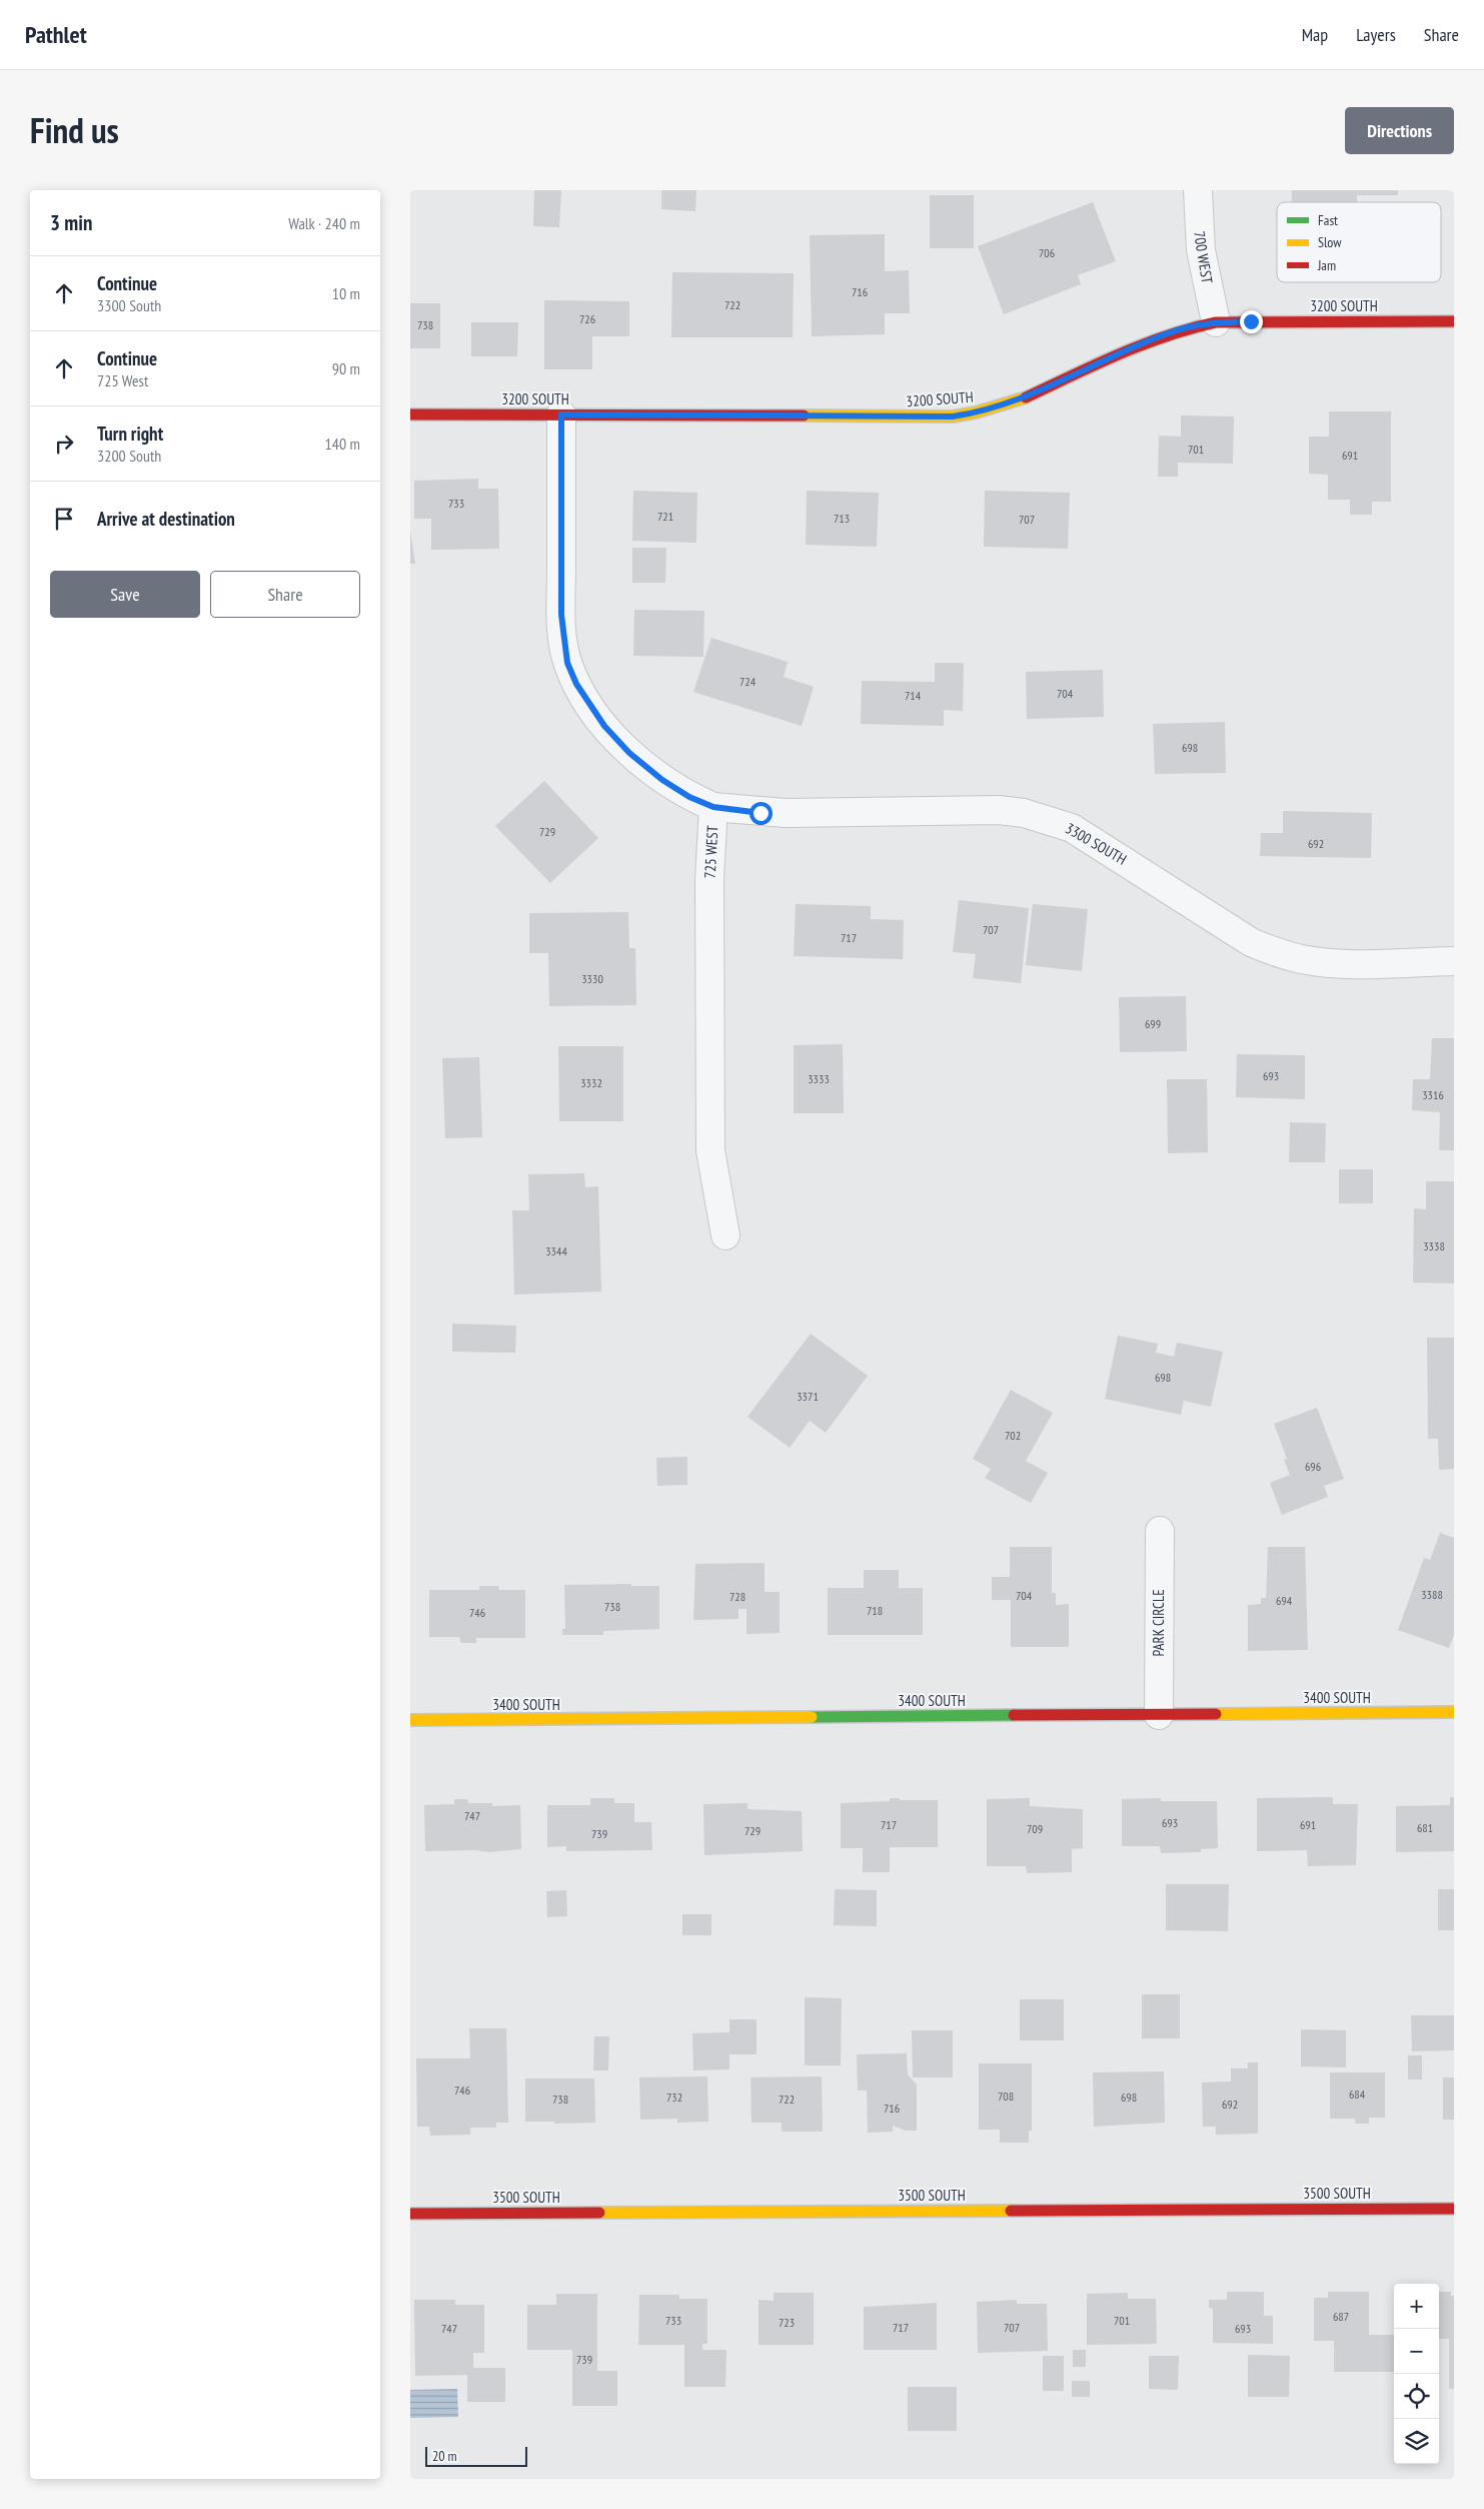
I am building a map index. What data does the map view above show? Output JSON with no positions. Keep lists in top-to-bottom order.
{
  "streets": {
    "street": [
      "700 WEST",
      "3200 SOUTH",
      "3300 SOUTH",
      "725 WEST",
      "PARK CIRCLE",
      "3400 SOUTH",
      "3500 SOUTH"
    ]
  },
  "crossings": [
    ["700 WEST", "3200 SOUTH"],
    ["3200 SOUTH", "725 WEST"],
    ["3300 SOUTH", "725 WEST"],
    ["PARK CIRCLE", "3400 SOUTH"]
  ],
  "house_numbers": [
    "706",
    "716",
    "722",
    "726",
    "738",
    "701",
    "691",
    "733",
    "721",
    "713",
    "707",
    "724",
    "704",
    "714",
    "698",
    "729",
    "692",
    "707",
    "717",
    "3330",
    "699",
    "693",
    "3333",
    "3332",
    "3316",
    "3338",
    "3344",
    "698",
    "3371",
    "702",
    "696",
    "3388",
    "704",
    "728",
    "694",
    "738",
    "718",
    "746",
    "747",
    "693",
    "717",
    "691",
    "681",
    "709",
    "729",
    "739",
    "746",
    "684",
    "708",
    "732",
    "698",
    "738",
    "722",
    "692",
    "716",
    "687",
    "733",
    "701",
    "723",
    "717",
    "707",
    "747",
    "693",
    "739"
  ],
  "legend": ["Fast", "Slow", "Jam"],
  "scale_bar": "20 m",
  "page": {
    "header": "Pathlet",
    "nav": ["Map", "Layers", "Share"],
    "title": "Find us",
    "buttons": [
      "Directions",
      ["Save", "Share"]
    ],
    "heading": ["3 min", "Walk · 240 m"],
    "list": [
      ["Continue", "3300 South", "10 m"],
      ["Continue", "725 West", "90 m"],
      ["Turn right", "3200 South", "140 m"],
      "Arrive at destination"
    ],
    "map_buttons": ["+", "−"],
    "scale": "20 m"
  }
}
